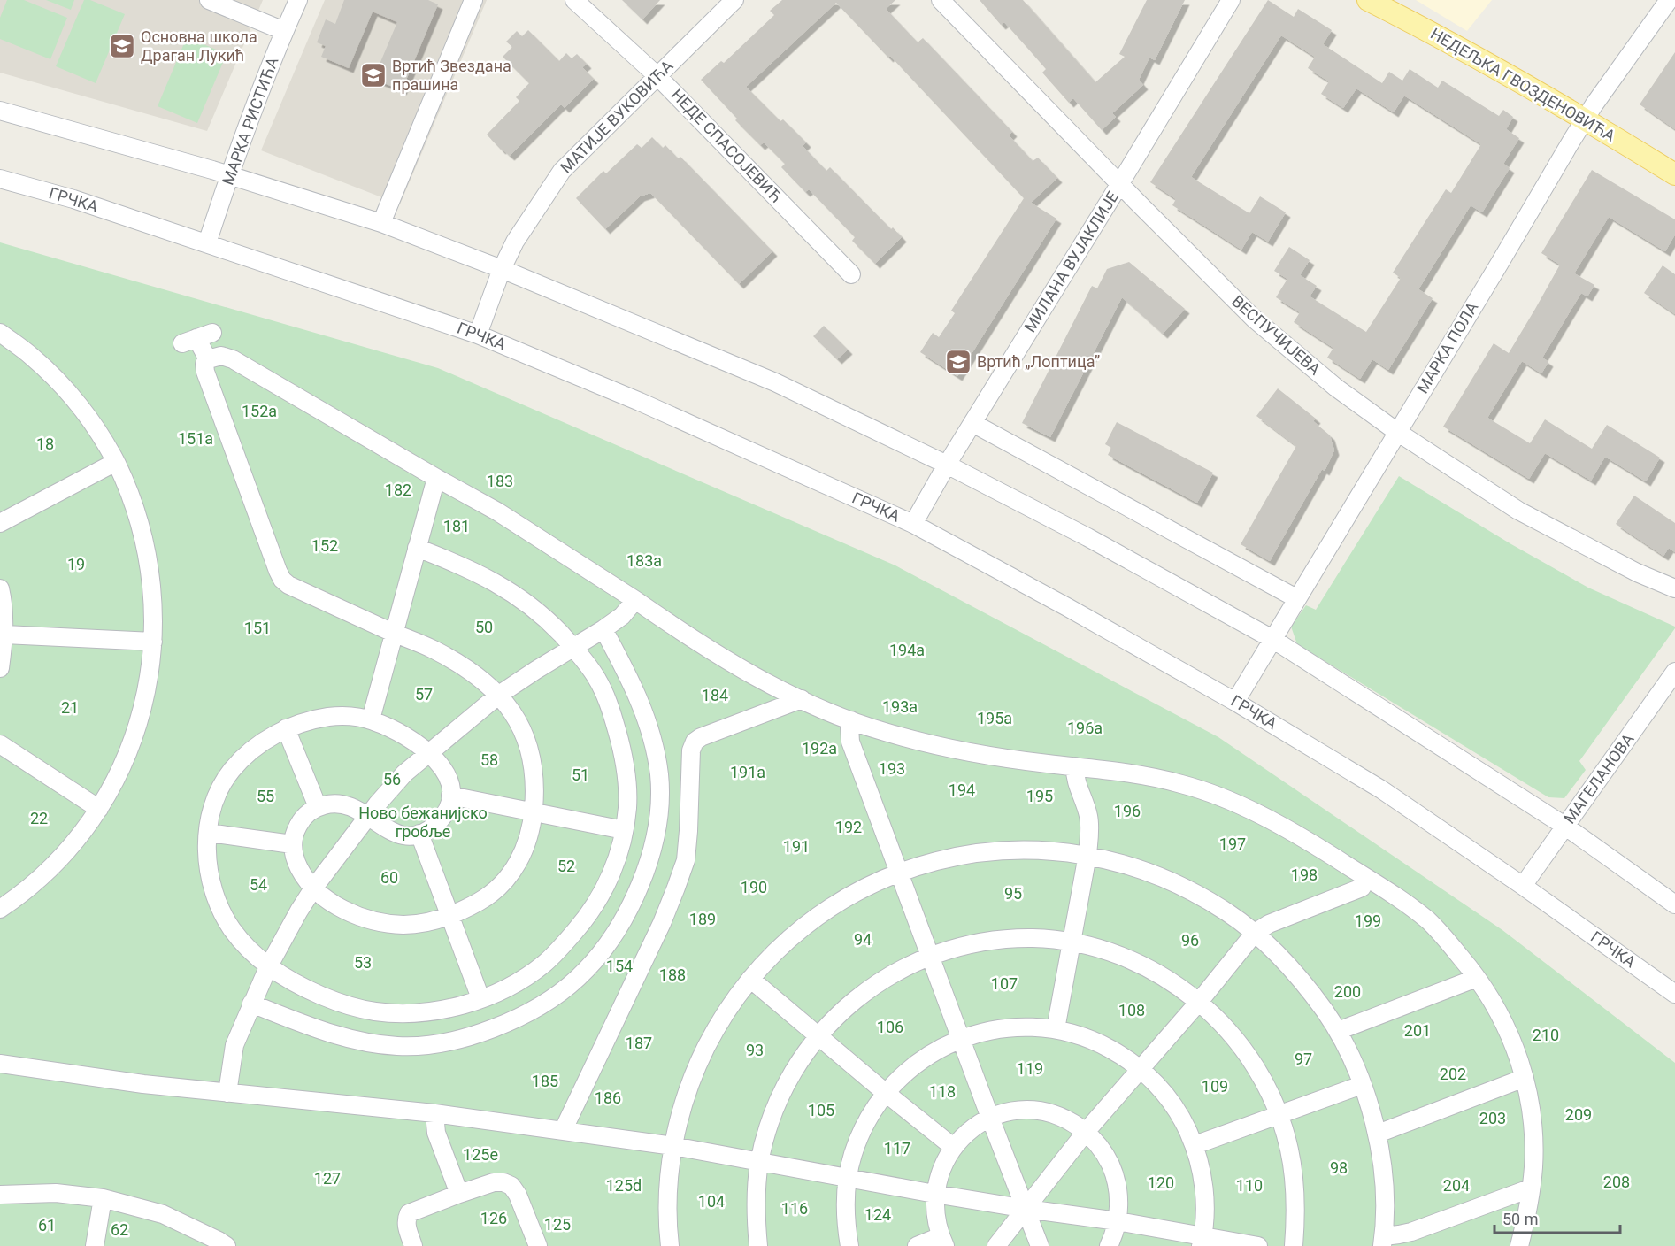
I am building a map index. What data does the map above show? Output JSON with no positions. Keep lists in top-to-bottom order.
{
  "streets": {
    "main road": ["НЕДЕЉКА ГВОЗДЕНОВИЋА"],
    "street": [
      "МАТИЈЕ ВУКОВИЋА",
      "МАРКА РИСТИЋА",
      "НЕДЕ СПАСОЈЕВИЋ",
      "ГРЧКА",
      "МИЛАНА ВУЈАКЛИЈЕ",
      "ВЕСПУЧИЈЕВА",
      "МАРКА ПОЛА",
      "МАГЕЛАНОВА"
    ]
  },
  "crossings": [
    ["НЕДЕЉКА ГВОЗДЕНОВИЋА", "МАРКА ПОЛА"],
    ["МАТИЈЕ ВУКОВИЋА", "НЕДЕ СПАСОЈЕВИЋ"],
    ["МАТИЈЕ ВУКОВИЋА", "ГРЧКА"],
    ["МАРКА РИСТИЋА", "ГРЧКА"],
    ["ГРЧКА", "МИЛАНА ВУЈАКЛИЈЕ"],
    ["ГРЧКА", "МАРКА ПОЛА"],
    ["ГРЧКА", "МАГЕЛАНОВА"],
    ["МИЛАНА ВУЈАКЛИЈЕ", "ВЕСПУЧИЈЕВА"],
    ["ВЕСПУЧИЈЕВА", "МАРКА ПОЛА"]
  ],
  "parks": [
    "152a",
    "151a",
    "18",
    "183",
    "182",
    "181",
    "152",
    "183a",
    "19",
    "50",
    "151",
    "194a",
    "57",
    "184",
    "193a",
    "21",
    "195a",
    "196a",
    "192а",
    "58",
    "193",
    "191a",
    "51",
    "56",
    "194",
    "55",
    "195",
    "196",
    "Ново бежанијско гробље",
    "22",
    "192",
    "197",
    "191",
    "52",
    "198",
    "60",
    "54",
    "190",
    "95",
    "189",
    "199",
    "94",
    "96",
    "53",
    "154",
    "188",
    "107",
    "200",
    "108",
    "106",
    "201",
    "210",
    "187",
    "93",
    "97",
    "119",
    "202",
    "185",
    "109",
    "118",
    "186",
    "105",
    "209",
    "203",
    "117",
    "125e",
    "98",
    "127",
    "208",
    "120",
    "125d",
    "110",
    "204",
    "104",
    "116",
    "124",
    "126",
    "125",
    "61",
    "62"
  ],
  "places": {
    "school or university": ["Основна школа Драган Лукић", "Вртић Звездана прашина", "Вртић „Лоптица”"]
  },
  "scale_bar": "50 m"
}
